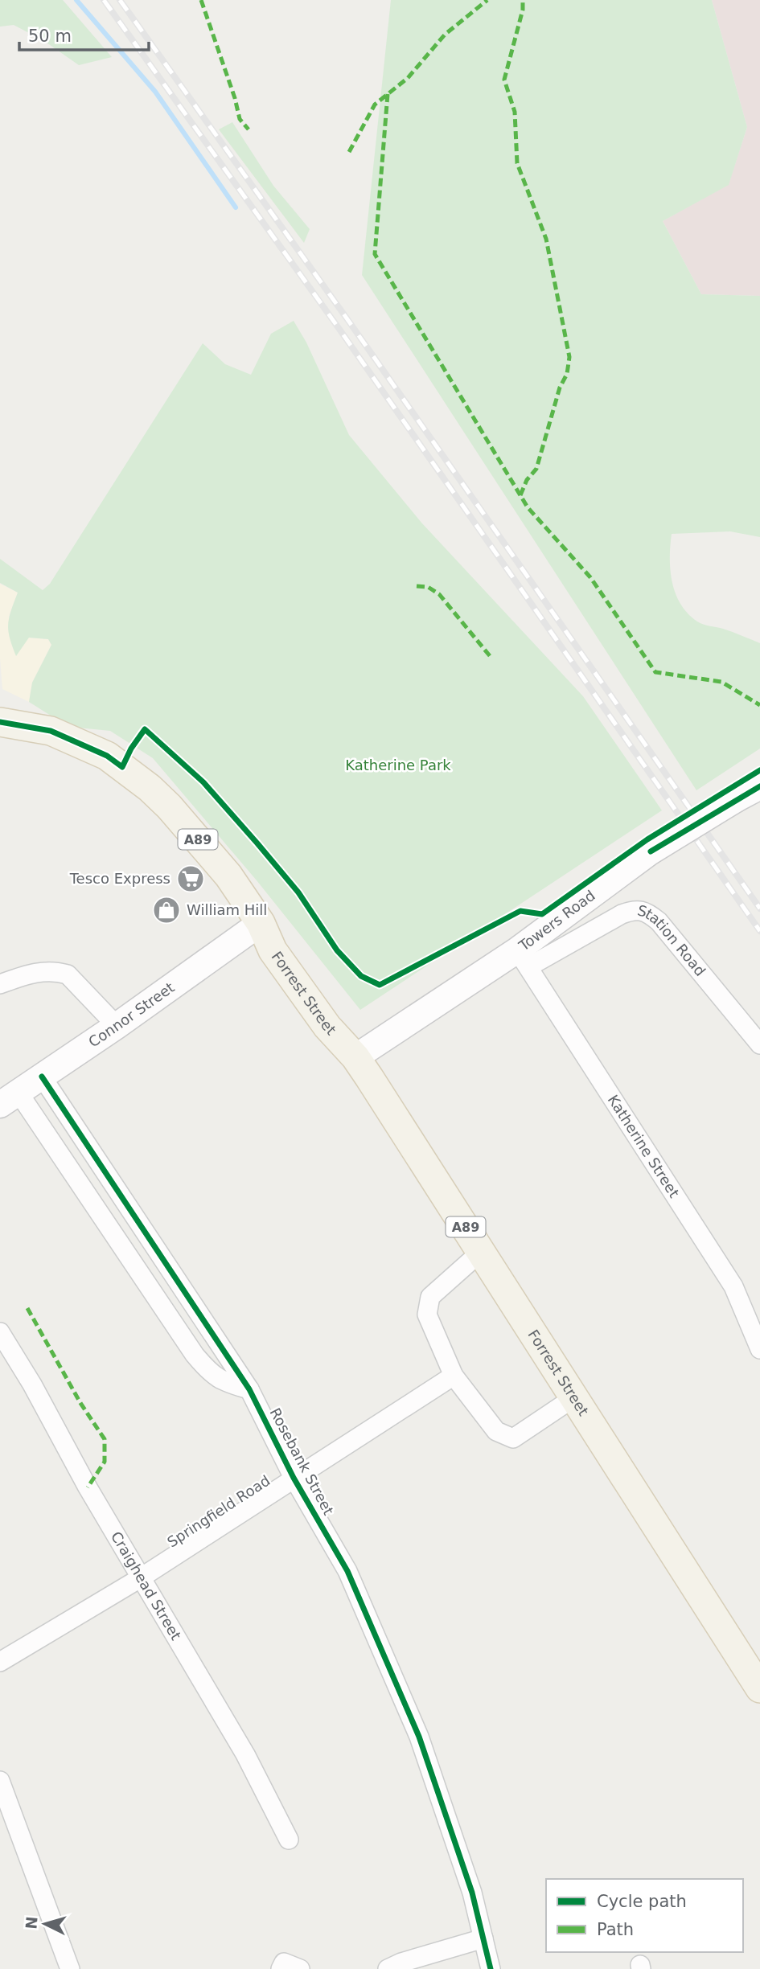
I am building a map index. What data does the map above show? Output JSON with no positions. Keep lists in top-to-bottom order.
{
  "streets": {
    "main road": [
      "A89",
      "Towers Road",
      "Forrest Street",
      "Connor Street"
    ],
    "street": [
      "Station Road",
      "Katherine Street",
      "Rosebank Street",
      "Springfield Road",
      "Craighead Street"
    ]
  },
  "crossings": [
    ["Towers Road", "Station Road"],
    ["Towers Road", "Forrest Street"],
    ["Towers Road", "Katherine Street"],
    ["Station Road", "Katherine Street"],
    ["Forrest Street", "Connor Street"],
    ["Connor Street", "Rosebank Street"],
    ["Rosebank Street", "Springfield Road"],
    ["Springfield Road", "Craighead Street"]
  ],
  "parks": ["Katherine Park"],
  "places": {
    "supermarket": ["Tesco Express"],
    "shop": ["William Hill"]
  },
  "legend": ["Cycle path", "Path"],
  "scale_bar": "50 m",
  "north": "left"
}
